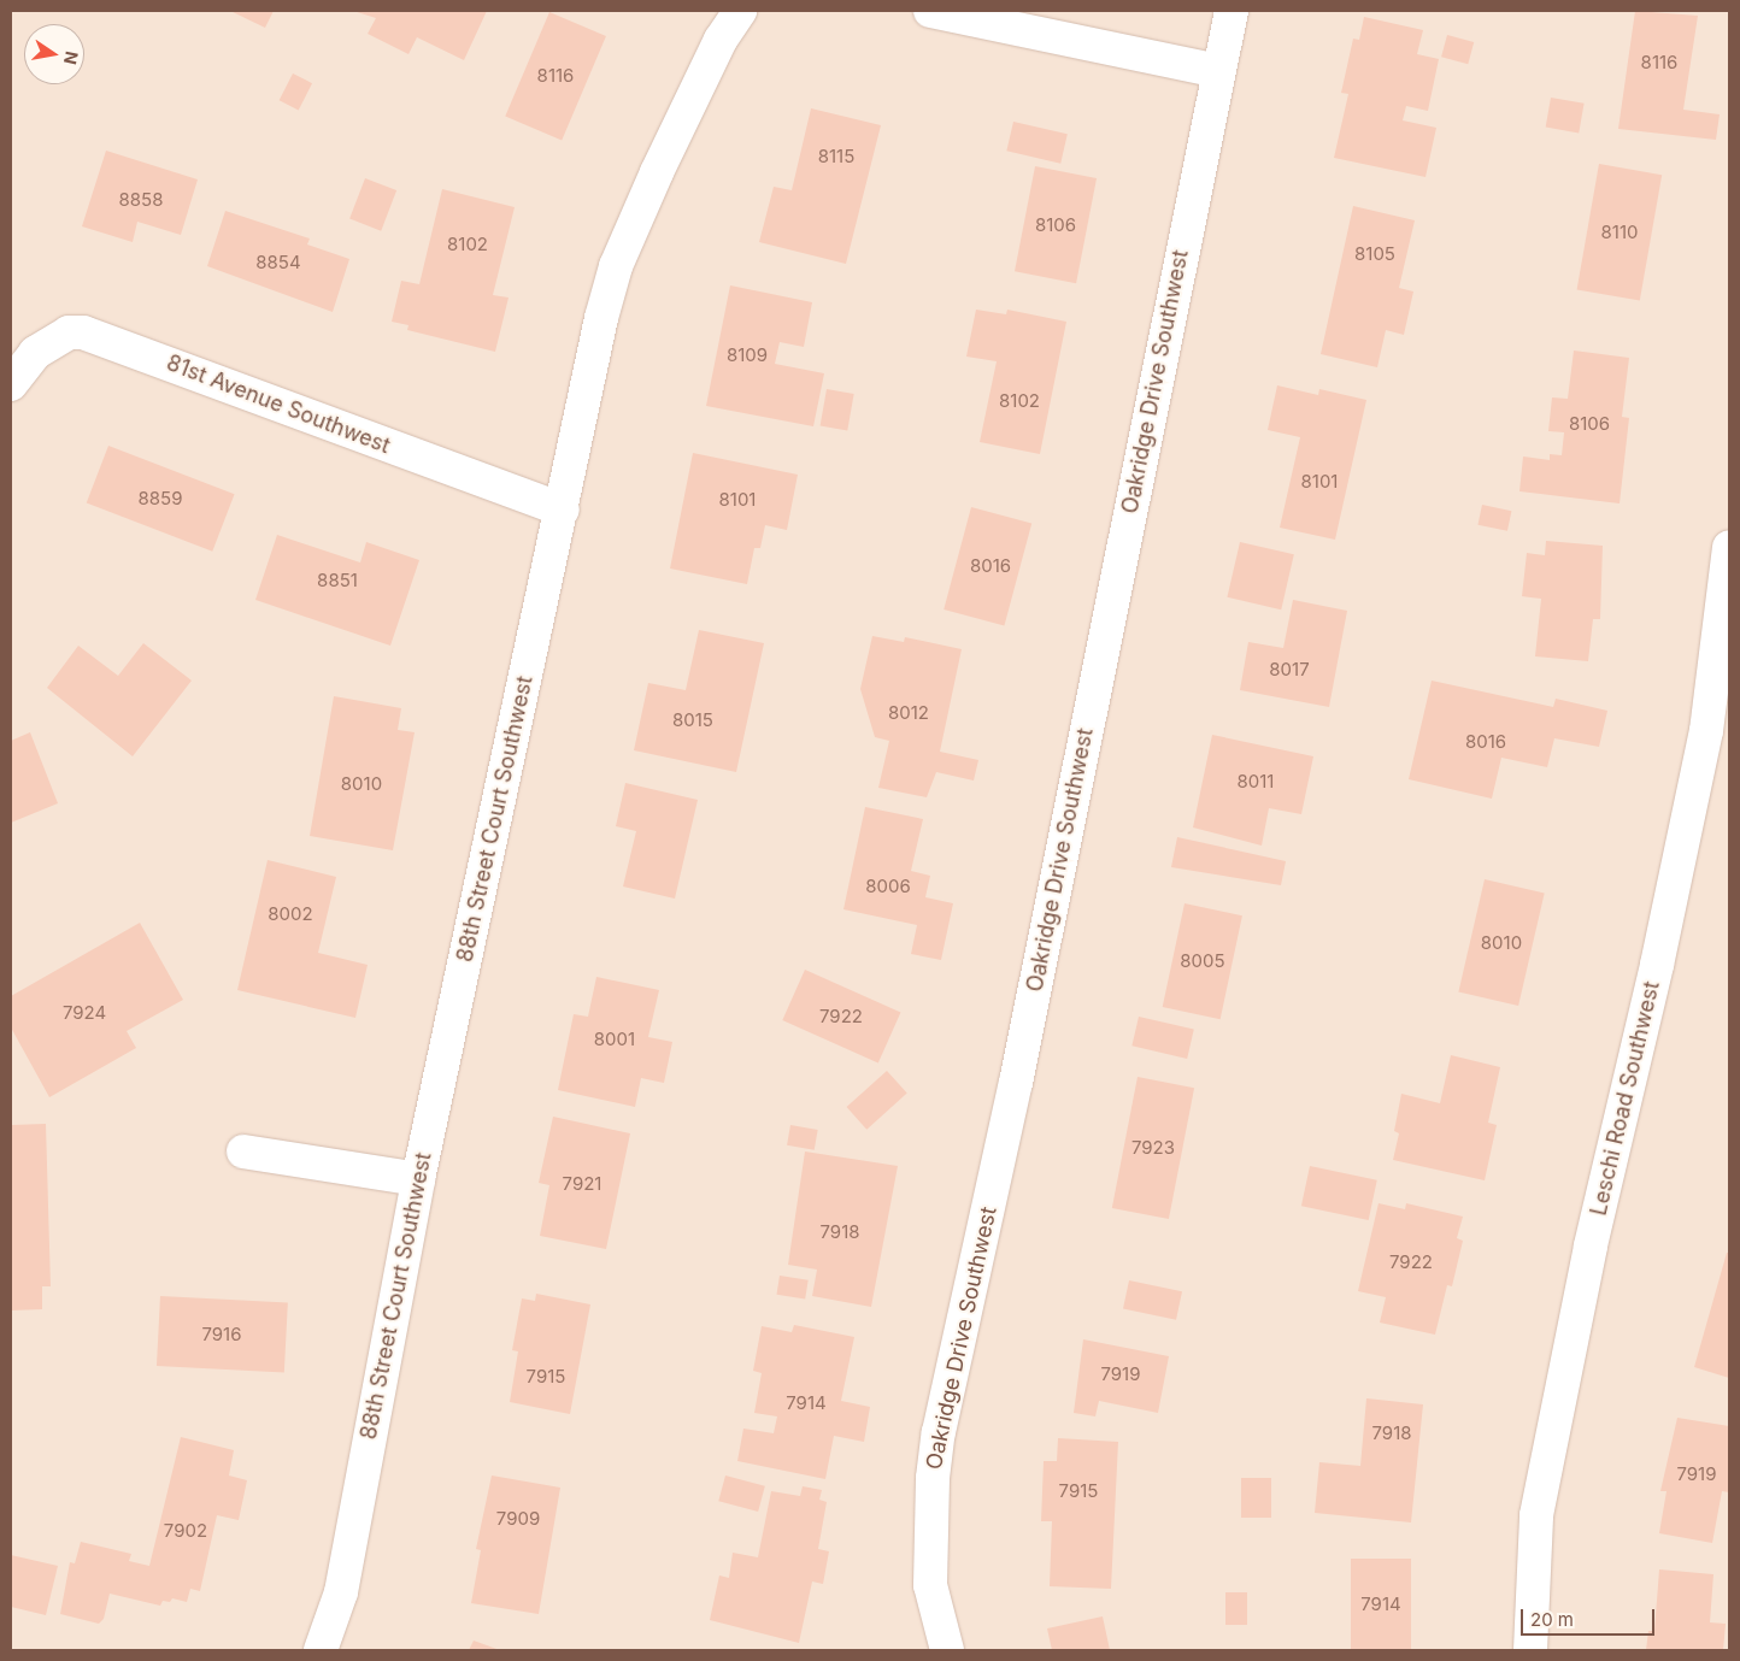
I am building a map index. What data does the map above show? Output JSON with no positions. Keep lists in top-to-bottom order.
{
  "streets": {
    "street": [
      "Oakridge Drive Southwest",
      "81st Avenue Southwest",
      "88th Street Court Southwest",
      "Leschi Road Southwest"
    ]
  },
  "crossings": [
    ["81st Avenue Southwest", "88th Street Court Southwest"]
  ],
  "house_numbers": [
    "8116",
    "8116",
    "8115",
    "8858",
    "8106",
    "8110",
    "8102",
    "8105",
    "8854",
    "8109",
    "8102",
    "8106",
    "8101",
    "8859",
    "8101",
    "8016",
    "8851",
    "8017",
    "8012",
    "8015",
    "8016",
    "8011",
    "8010",
    "8006",
    "8002",
    "8010",
    "8005",
    "7924",
    "7922",
    "8001",
    "7923",
    "7921",
    "7918",
    "7922",
    "7916",
    "7919",
    "7915",
    "7914",
    "7918",
    "7919",
    "7915",
    "7909",
    "7902",
    "7914"
  ],
  "scale_bar": "20 m",
  "north": "right"
}
